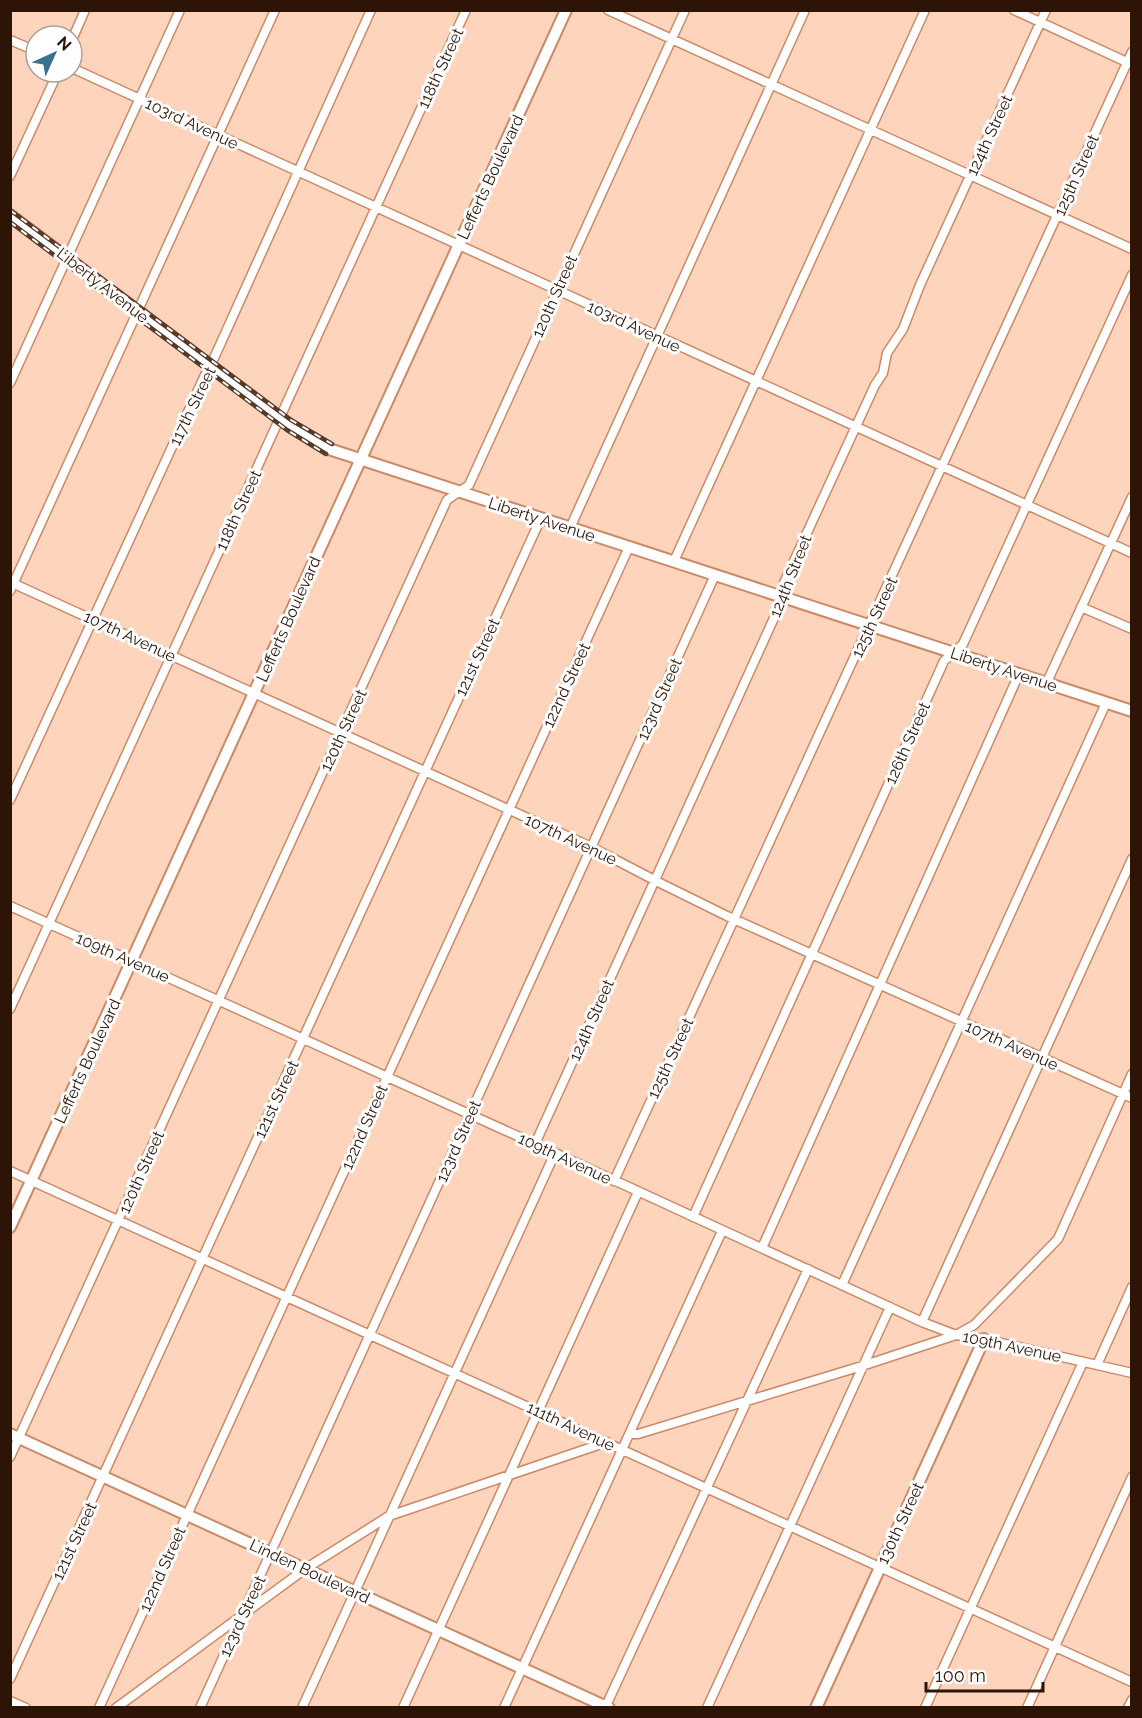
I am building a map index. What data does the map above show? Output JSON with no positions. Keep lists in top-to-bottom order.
{
  "streets": {
    "street": [
      "118th Street",
      "103rd Avenue",
      "124th Street",
      "125th Street",
      "Lefferts Boulevard",
      "Liberty Avenue",
      "120th Street",
      "117th Street",
      "107th Avenue",
      "121st Street",
      "122nd Street",
      "123rd Street",
      "126th Street",
      "109th Avenue",
      "111th Avenue",
      "130th Street",
      "Linden Boulevard"
    ]
  },
  "crossings": [
    ["118th Street", "103rd Avenue"],
    ["118th Street", "Liberty Avenue"],
    ["118th Street", "107th Avenue"],
    ["118th Street", "109th Avenue"],
    ["103rd Avenue", "124th Street"],
    ["103rd Avenue", "125th Street"],
    ["103rd Avenue", "Lefferts Boulevard"],
    ["103rd Avenue", "120th Street"],
    ["103rd Avenue", "117th Street"],
    ["103rd Avenue", "126th Street"],
    ["124th Street", "Liberty Avenue"],
    ["124th Street", "107th Avenue"],
    ["124th Street", "109th Avenue"],
    ["125th Street", "Liberty Avenue"],
    ["125th Street", "107th Avenue"],
    ["125th Street", "109th Avenue"],
    ["Lefferts Boulevard", "Liberty Avenue"],
    ["Lefferts Boulevard", "107th Avenue"],
    ["Lefferts Boulevard", "109th Avenue"],
    ["Lefferts Boulevard", "111th Avenue"],
    ["Liberty Avenue", "120th Street"],
    ["Liberty Avenue", "117th Street"],
    ["Liberty Avenue", "121st Street"],
    ["Liberty Avenue", "122nd Street"],
    ["Liberty Avenue", "123rd Street"],
    ["Liberty Avenue", "126th Street"],
    ["120th Street", "107th Avenue"],
    ["120th Street", "109th Avenue"],
    ["120th Street", "111th Avenue"],
    ["120th Street", "Linden Boulevard"],
    ["117th Street", "107th Avenue"],
    ["107th Avenue", "121st Street"],
    ["107th Avenue", "122nd Street"],
    ["107th Avenue", "123rd Street"],
    ["107th Avenue", "126th Street"],
    ["121st Street", "109th Avenue"],
    ["121st Street", "111th Avenue"],
    ["121st Street", "Linden Boulevard"],
    ["122nd Street", "109th Avenue"],
    ["122nd Street", "111th Avenue"],
    ["122nd Street", "Linden Boulevard"],
    ["123rd Street", "109th Avenue"],
    ["123rd Street", "111th Avenue"],
    ["123rd Street", "Linden Boulevard"],
    ["126th Street", "109th Avenue"],
    ["109th Avenue", "130th Street"],
    ["111th Avenue", "130th Street"]
  ],
  "scale_bar": "100 m",
  "north": "top right"
}
